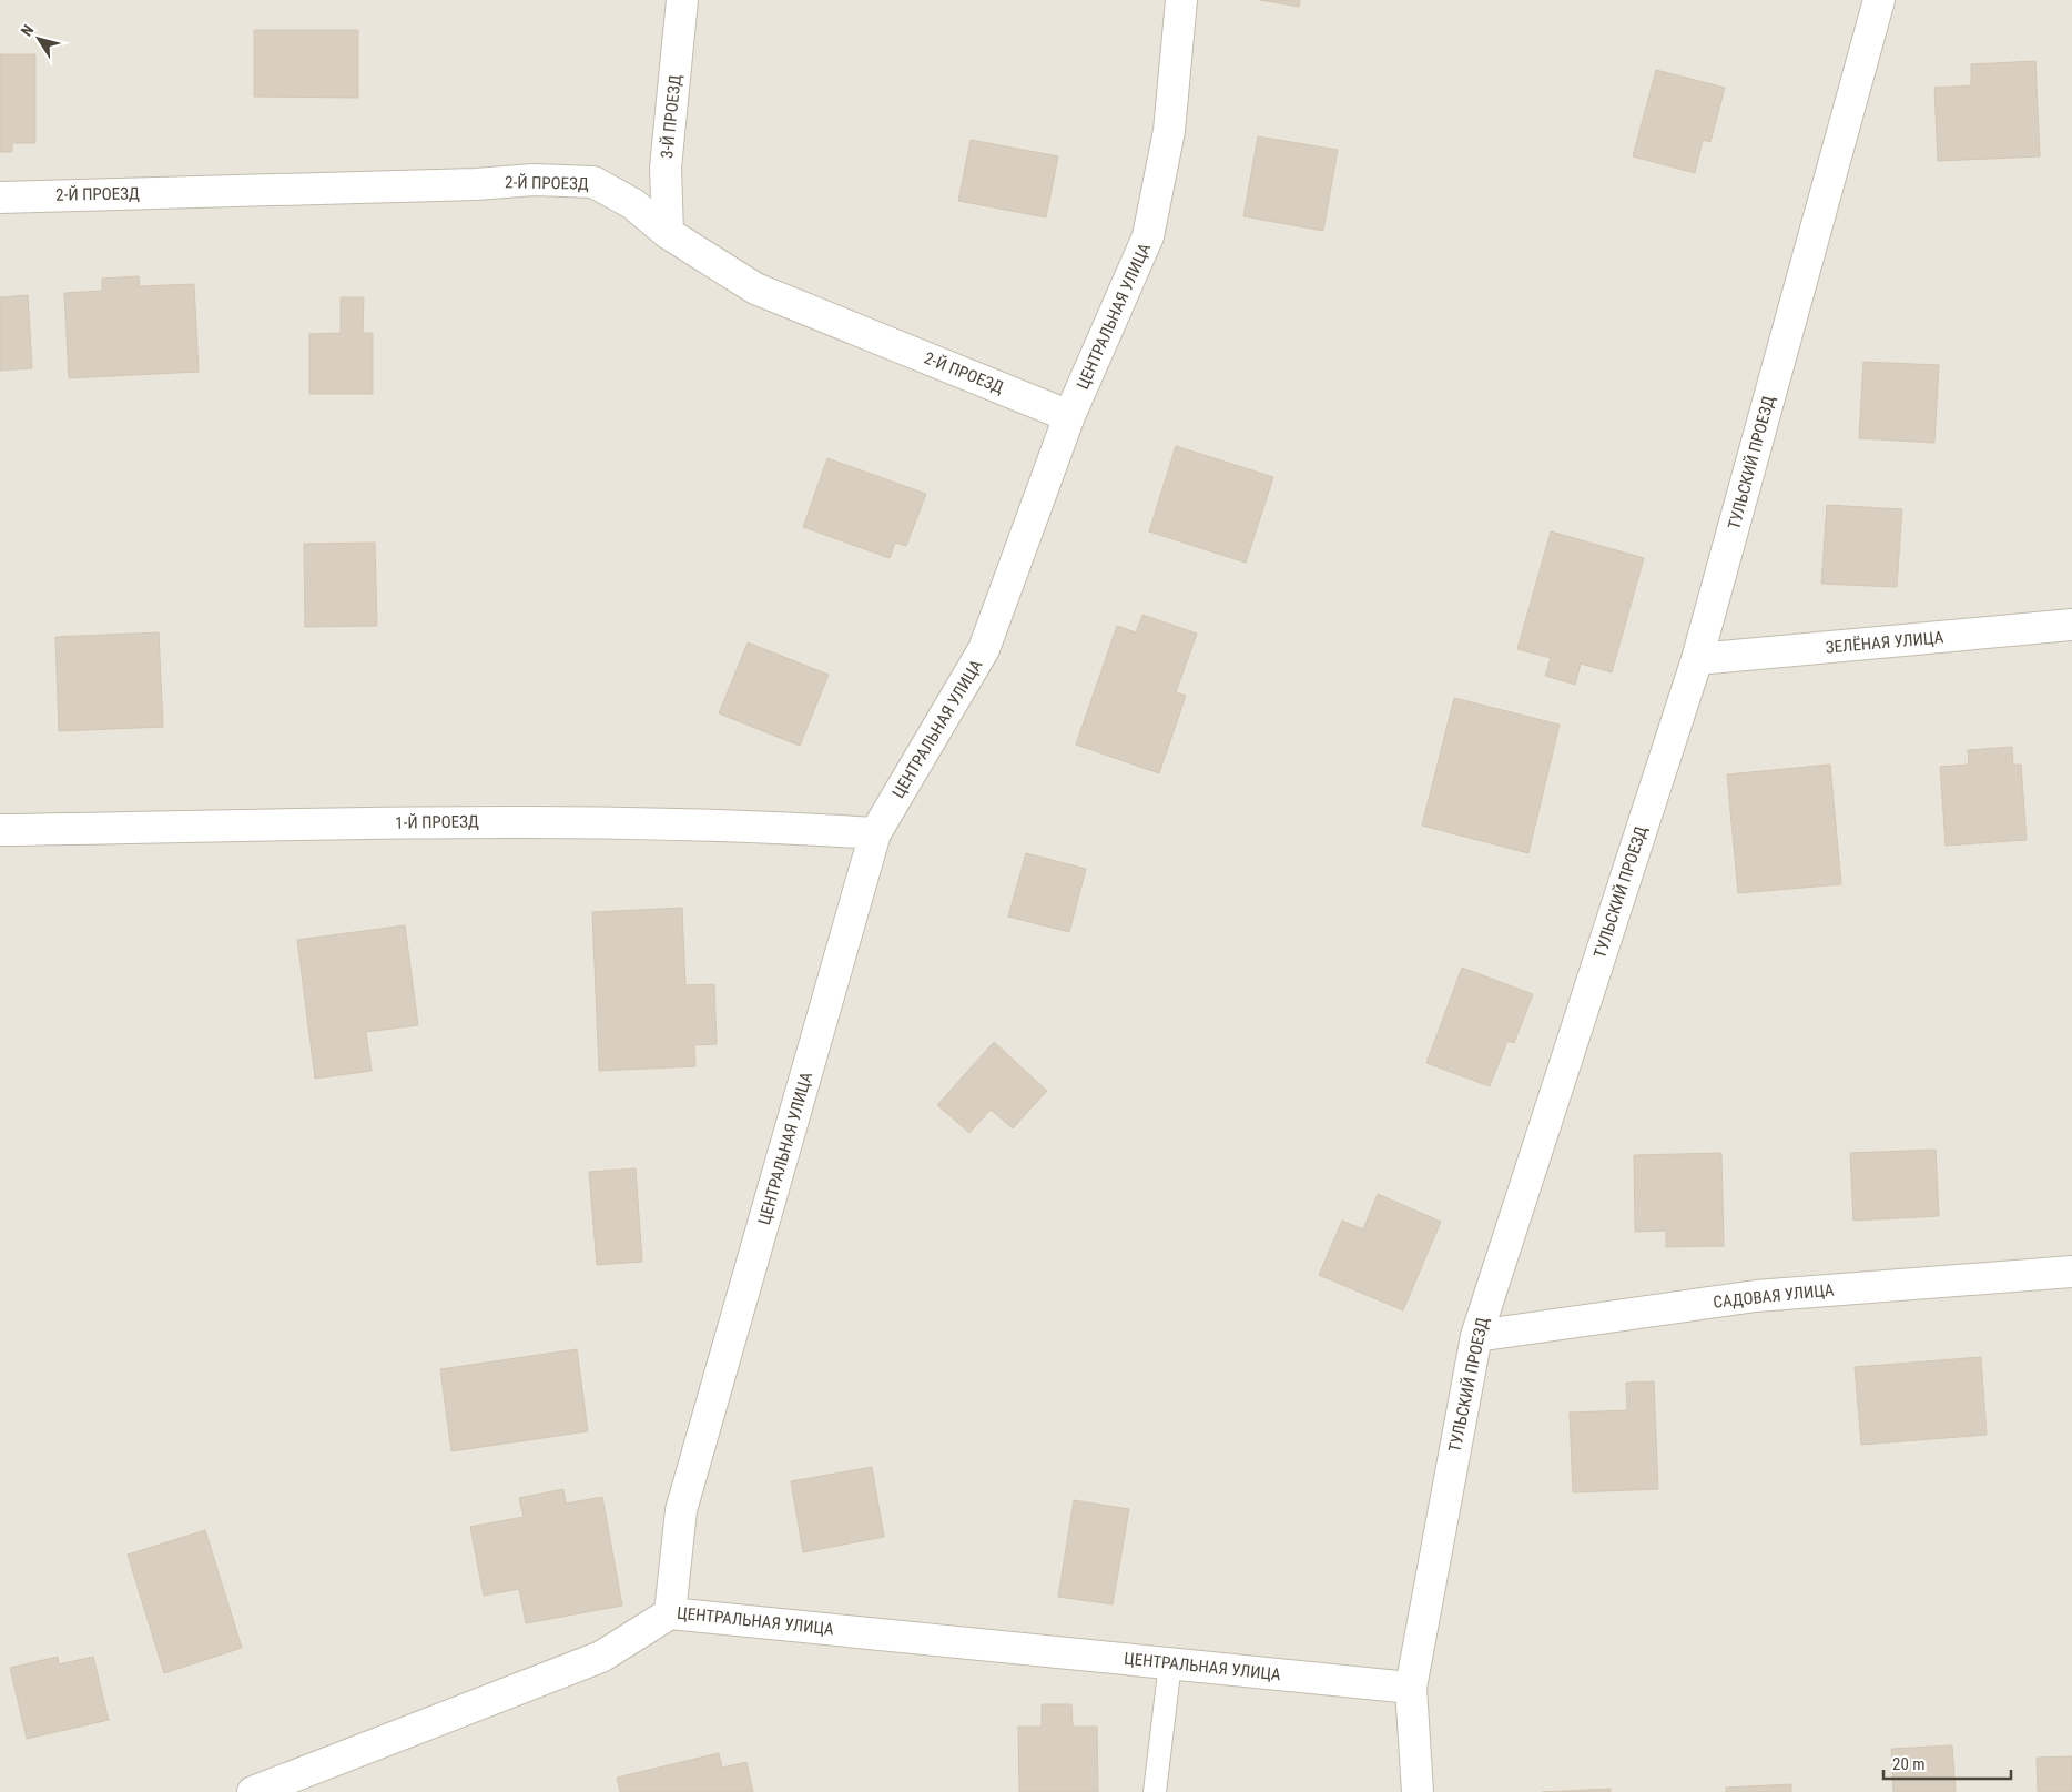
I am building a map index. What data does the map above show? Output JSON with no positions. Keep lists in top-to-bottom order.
{
  "streets": {
    "street": [
      "3-Й ПРОЕЗД",
      "2-Й ПРОЕЗД",
      "ЦЕНТРАЛЬНАЯ УЛИЦА",
      "ТУЛЬСКИЙ ПРОЕЗД",
      "ЗЕЛЁНАЯ УЛИЦА",
      "1-Й ПРОЕЗД",
      "САДОВАЯ УЛИЦА"
    ]
  },
  "crossings": [
    ["3-Й ПРОЕЗД", "2-Й ПРОЕЗД"],
    ["2-Й ПРОЕЗД", "ЦЕНТРАЛЬНАЯ УЛИЦА"],
    ["ЦЕНТРАЛЬНАЯ УЛИЦА", "ТУЛЬСКИЙ ПРОЕЗД"],
    ["ЦЕНТРАЛЬНАЯ УЛИЦА", "1-Й ПРОЕЗД"],
    ["ТУЛЬСКИЙ ПРОЕЗД", "ЗЕЛЁНАЯ УЛИЦА"],
    ["ТУЛЬСКИЙ ПРОЕЗД", "САДОВАЯ УЛИЦА"]
  ],
  "scale_bar": "20 m",
  "north": "top left"
}
